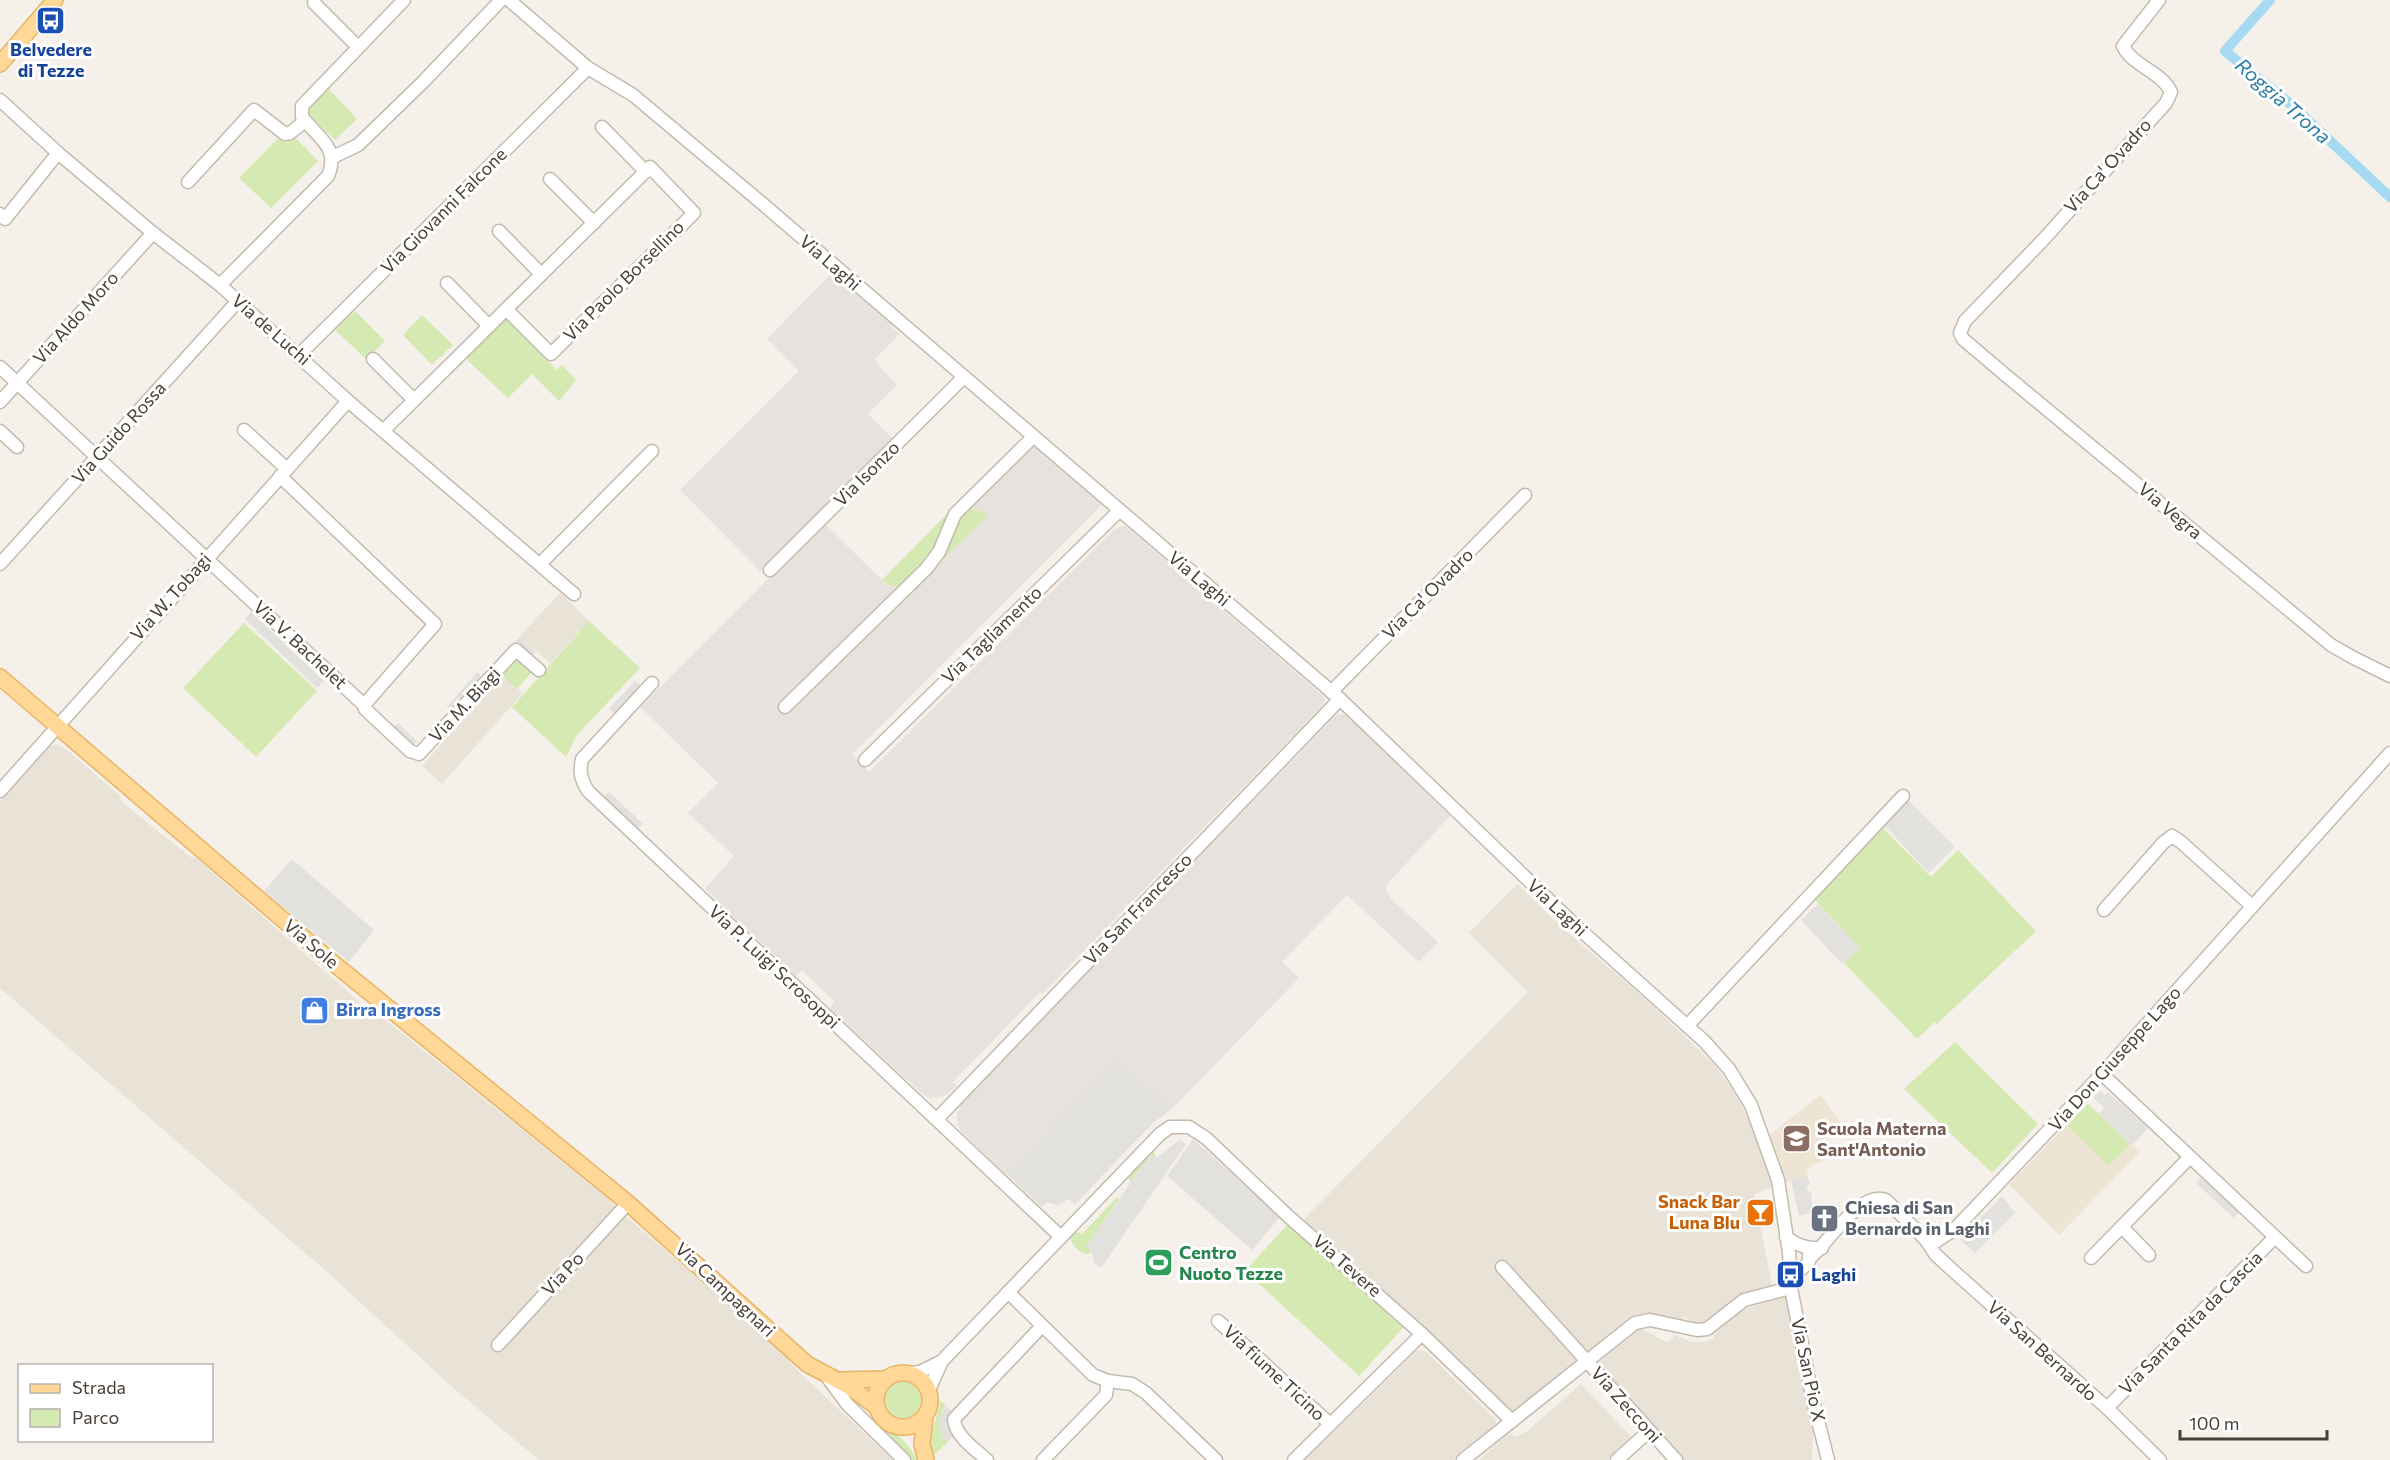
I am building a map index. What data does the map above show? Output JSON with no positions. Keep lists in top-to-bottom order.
{
  "streets": {
    "main road": ["Via Sole", "Via Campagnari"],
    "street": [
      "Via Ca' Ovadro",
      "Via Giovanni Falcone",
      "Via Laghi",
      "Via Paolo Borsellino",
      "Via Aldo Moro",
      "Via de Luchi",
      "Via Guido Rossa",
      "Via Isonzo",
      "Via Vegra",
      "Via W. Tobagi",
      "Via Tagliamento",
      "Via V. Bachelet",
      "Via M. Biagi",
      "Via San Francesco",
      "Via P. Luigi Scrosoppi",
      "Via Don Giuseppe Lago",
      "Via Tevere",
      "Via Po",
      "Via Santa Rita da Cascia",
      "Via San Bernardo",
      "Via San Pio X",
      "Via fiume Ticino",
      "Via Zecconi"
    ]
  },
  "crossings": [
    ["Via Ca' Ovadro", "Via Laghi"],
    ["Via Ca' Ovadro", "Via Vegra"],
    ["Via Ca' Ovadro", "Via San Francesco"],
    ["Via Giovanni Falcone", "Via Laghi"],
    ["Via Giovanni Falcone", "Via de Luchi"],
    ["Via Laghi", "Via Isonzo"],
    ["Via Laghi", "Via Tagliamento"],
    ["Via Laghi", "Via San Francesco"],
    ["Via Laghi", "Via San Pio X"],
    ["Via Aldo Moro", "Via de Luchi"],
    ["Via Aldo Moro", "Via V. Bachelet"],
    ["Via de Luchi", "Via Guido Rossa"],
    ["Via de Luchi", "Via W. Tobagi"],
    ["Via Guido Rossa", "Via V. Bachelet"],
    ["Via W. Tobagi", "Via V. Bachelet"],
    ["Via W. Tobagi", "Via Sole"],
    ["Via V. Bachelet", "Via M. Biagi"],
    ["Via San Francesco", "Via P. Luigi Scrosoppi"],
    ["Via Sole", "Via Po"],
    ["Via Sole", "Via Campagnari"],
    ["Via P. Luigi Scrosoppi", "Via Tevere"],
    ["Via Don Giuseppe Lago", "Via Santa Rita da Cascia"],
    ["Via Don Giuseppe Lago", "Via San Bernardo"],
    ["Via Po", "Via Campagnari"],
    ["Via Santa Rita da Cascia", "Via San Bernardo"],
    ["Via San Pio X", "Via Zecconi"]
  ],
  "water": ["Roggia Trona"],
  "places": {
    "bus stop": ["Belvedere di Tezze", "Laghi"],
    "shop": ["Birra Ingross"],
    "school or university": ["Scuola Materna Sant'Antonio"],
    "bar": ["Snack Bar Luna Blu"],
    "church": ["Chiesa di San Bernardo in Laghi"],
    "sports": ["Centro Nuoto Tezze"]
  },
  "legend": ["Strada", "Parco"],
  "scale_bar": "100 m"
}
